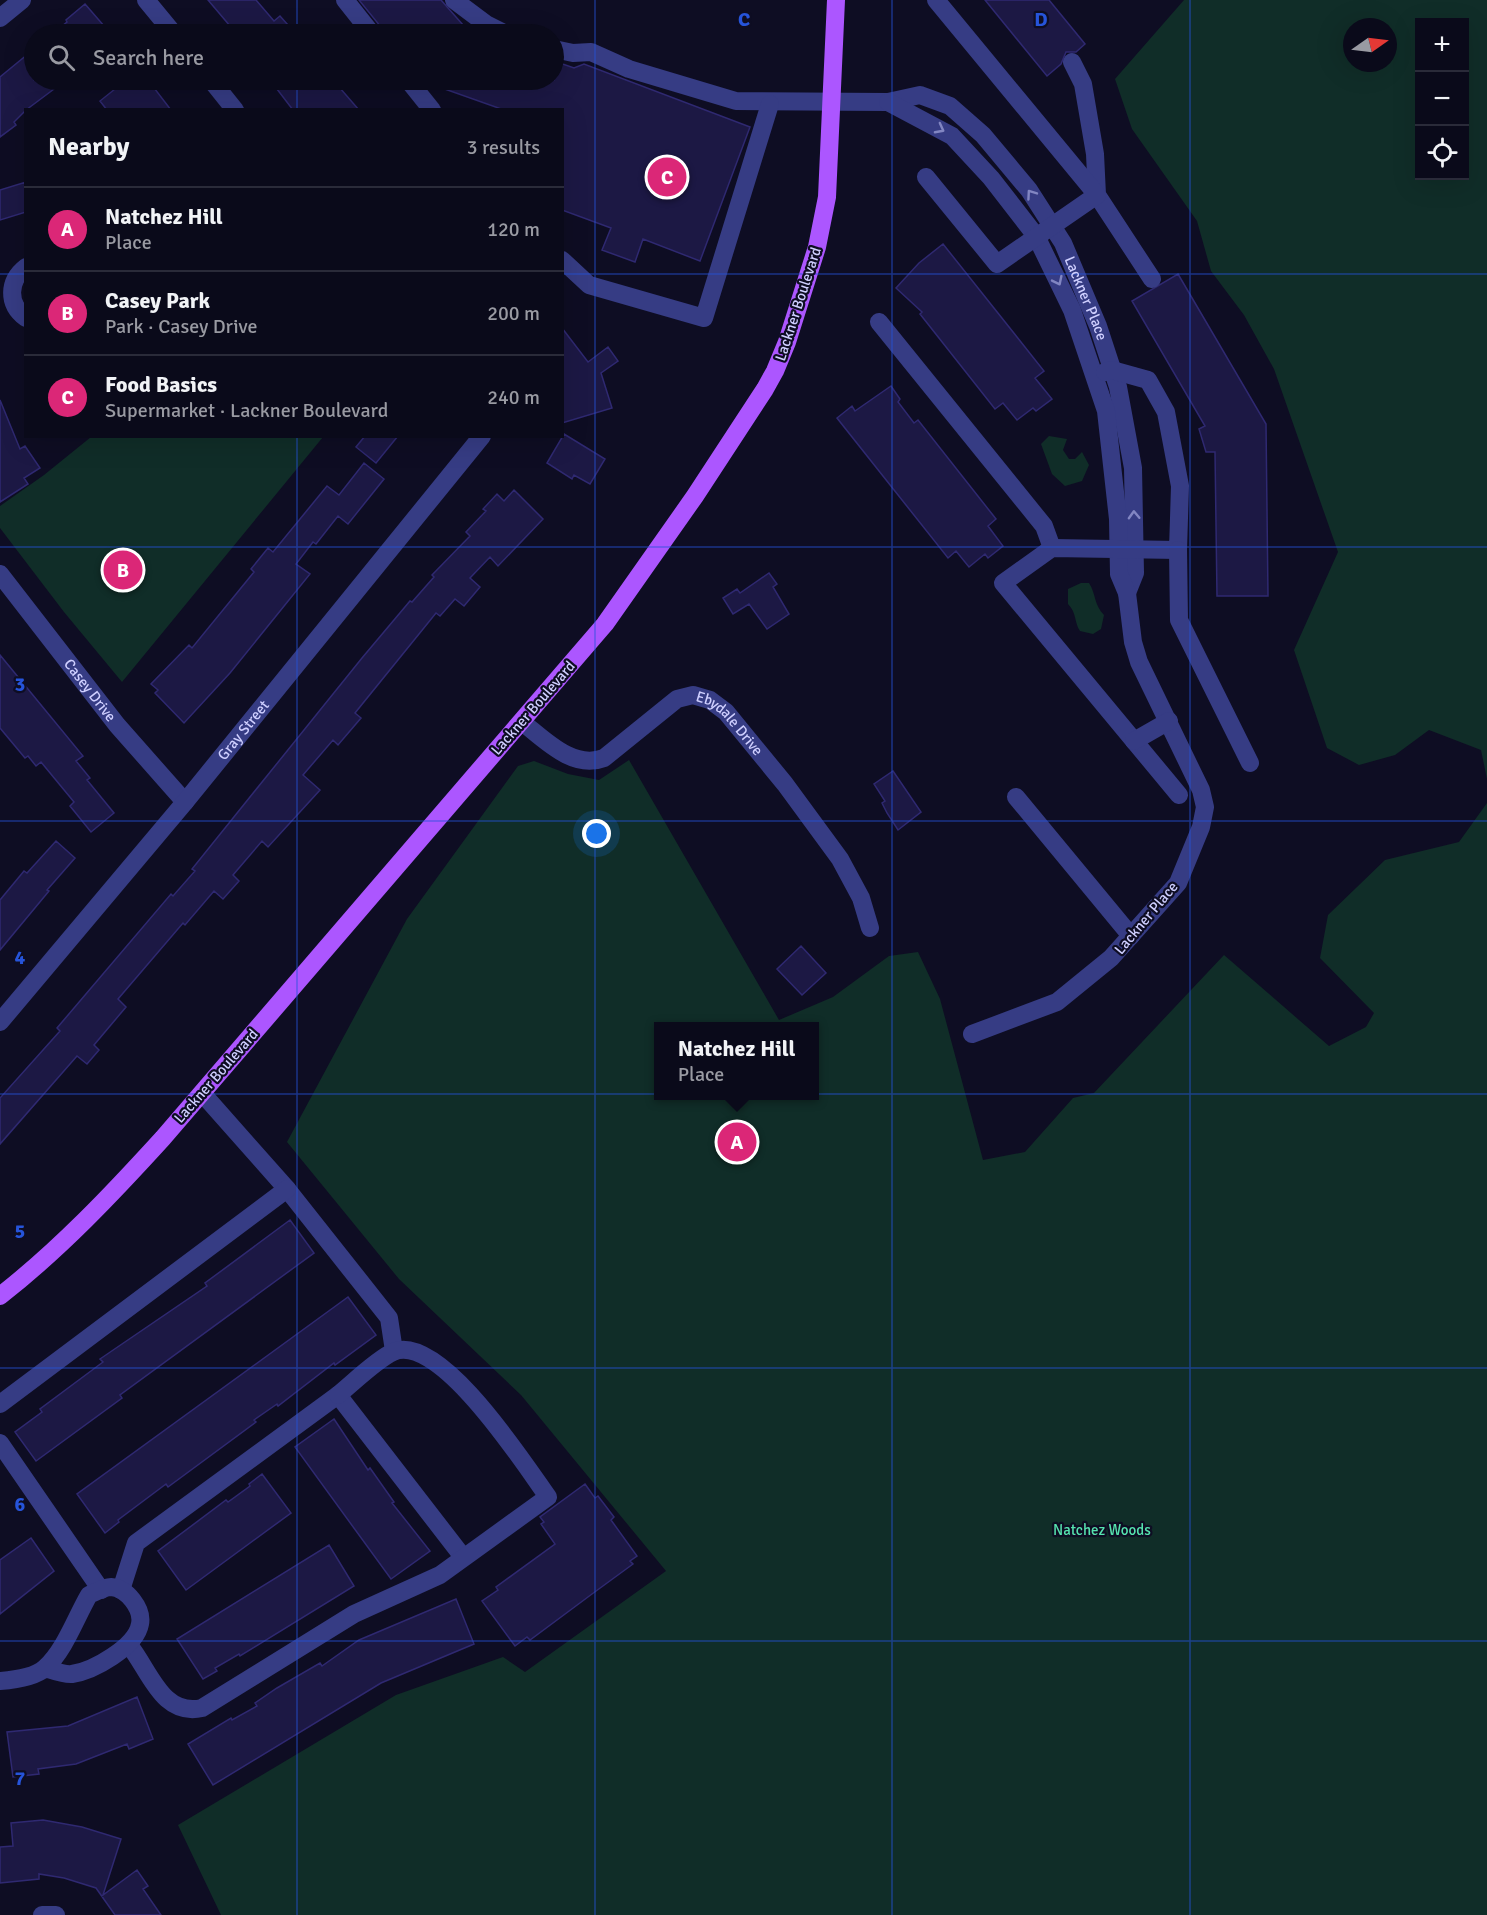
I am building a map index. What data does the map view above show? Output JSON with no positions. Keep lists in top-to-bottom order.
{
  "streets": {
    "main road": ["Lackner Boulevard"],
    "street": [
      "Lackner Place",
      "Casey Drive",
      "Ebydale Drive",
      "Gray Street"
    ]
  },
  "crossings": [
    ["Lackner Place", "Lackner Boulevard"],
    ["Lackner Boulevard", "Ebydale Drive"],
    ["Casey Drive", "Gray Street"]
  ],
  "parks": ["Natchez Woods"],
  "north": "right",
  "page": {
    "map_buttons": ["+", "−"],
    "search": "Search here",
    "heading": ["Nearby", "3 results"],
    "pins": ["C", "B", "A"],
    "list": [
      {
        "mark": "A",
        "name": "Natchez Hill",
        "note": "Place",
        "value": "120 m"
      },
      {
        "mark": "B",
        "name": "Casey Park",
        "note": "Park · Casey Drive",
        "value": "200 m"
      },
      {
        "mark": "C",
        "name": "Food Basics",
        "note": "Supermarket · Lackner Boulevard",
        "value": "240 m"
      }
    ],
    "popup": ["Natchez Hill", "Place"]
  },
  "grid": {
    "columns": ["C", "D"],
    "rows": [
      "3",
      "4",
      "5",
      "6",
      "7"
    ]
  }
}
